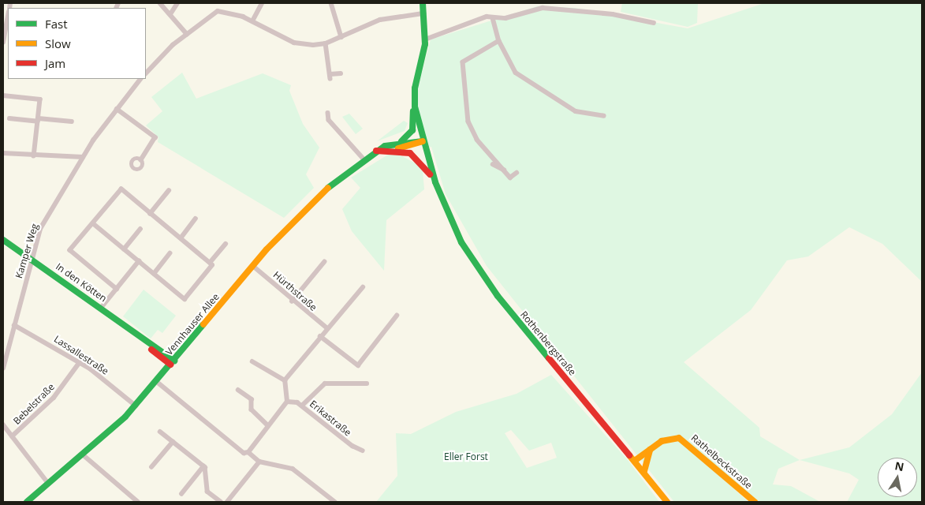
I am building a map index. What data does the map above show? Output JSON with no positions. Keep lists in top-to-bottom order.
{
  "streets": {
    "main road": [
      "In den Kötten",
      "Vennhauser Allee",
      "Rothenbergstraße",
      "Rathelbeckstraße"
    ],
    "street": [
      "Kamper Weg",
      "Hürthstraße",
      "Lassallestraße",
      "Bebelstraße",
      "Erikastraße"
    ]
  },
  "crossings": [
    ["Kamper Weg", "In den Kötten"],
    ["Kamper Weg", "Lassallestraße"],
    ["In den Kötten", "Vennhauser Allee"],
    ["Hürthstraße", "Vennhauser Allee"],
    ["Vennhauser Allee", "Rothenbergstraße"],
    ["Vennhauser Allee", "Lassallestraße"],
    ["Rothenbergstraße", "Rathelbeckstraße"],
    ["Lassallestraße", "Bebelstraße"]
  ],
  "parks": ["Eller Forst"],
  "legend": ["Fast", "Slow", "Jam"],
  "north": "top"
}
